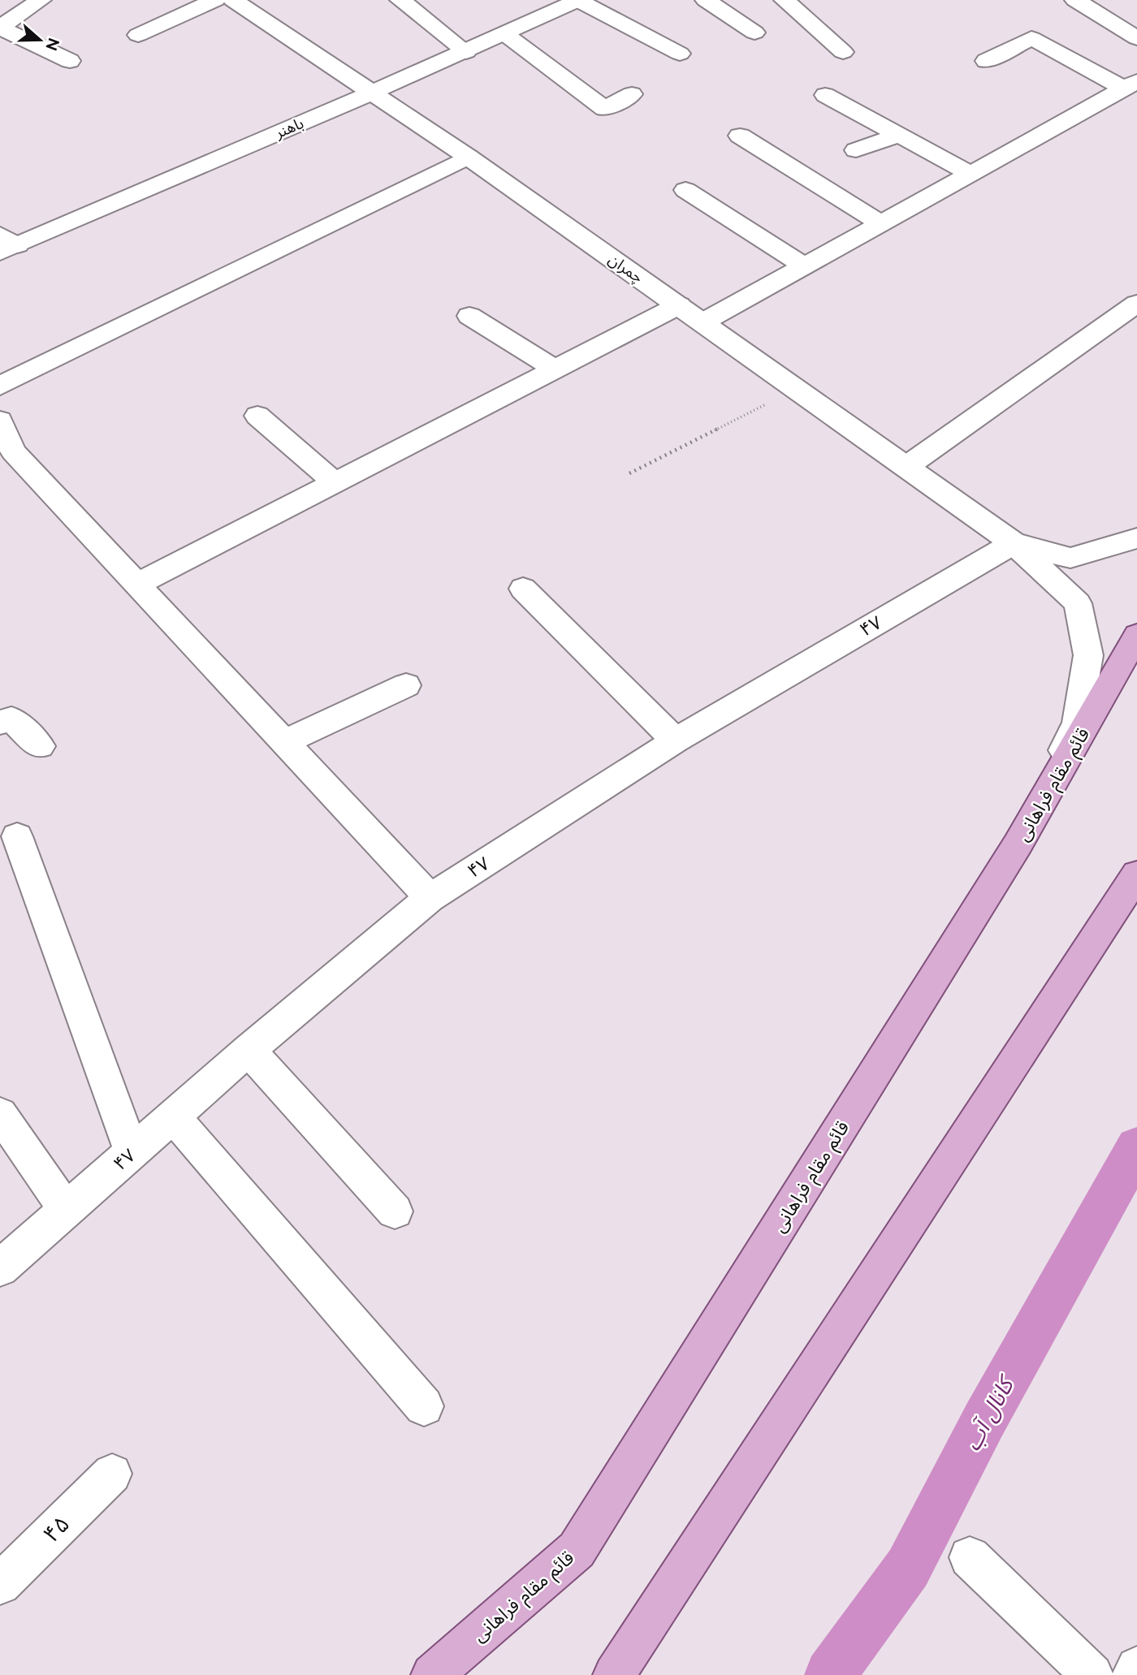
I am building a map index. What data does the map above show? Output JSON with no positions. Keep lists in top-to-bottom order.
{
  "streets": {
    "main road": ["قائم مقام فراهانی"],
    "street": [
      "باهنر",
      "چمران",
      "۴۷",
      "۴۵"
    ]
  },
  "crossings": [
    ["باهنر", "چمران"],
    ["چمران", "۴۷"]
  ],
  "water": ["کانال آب"],
  "north": "right"
}
